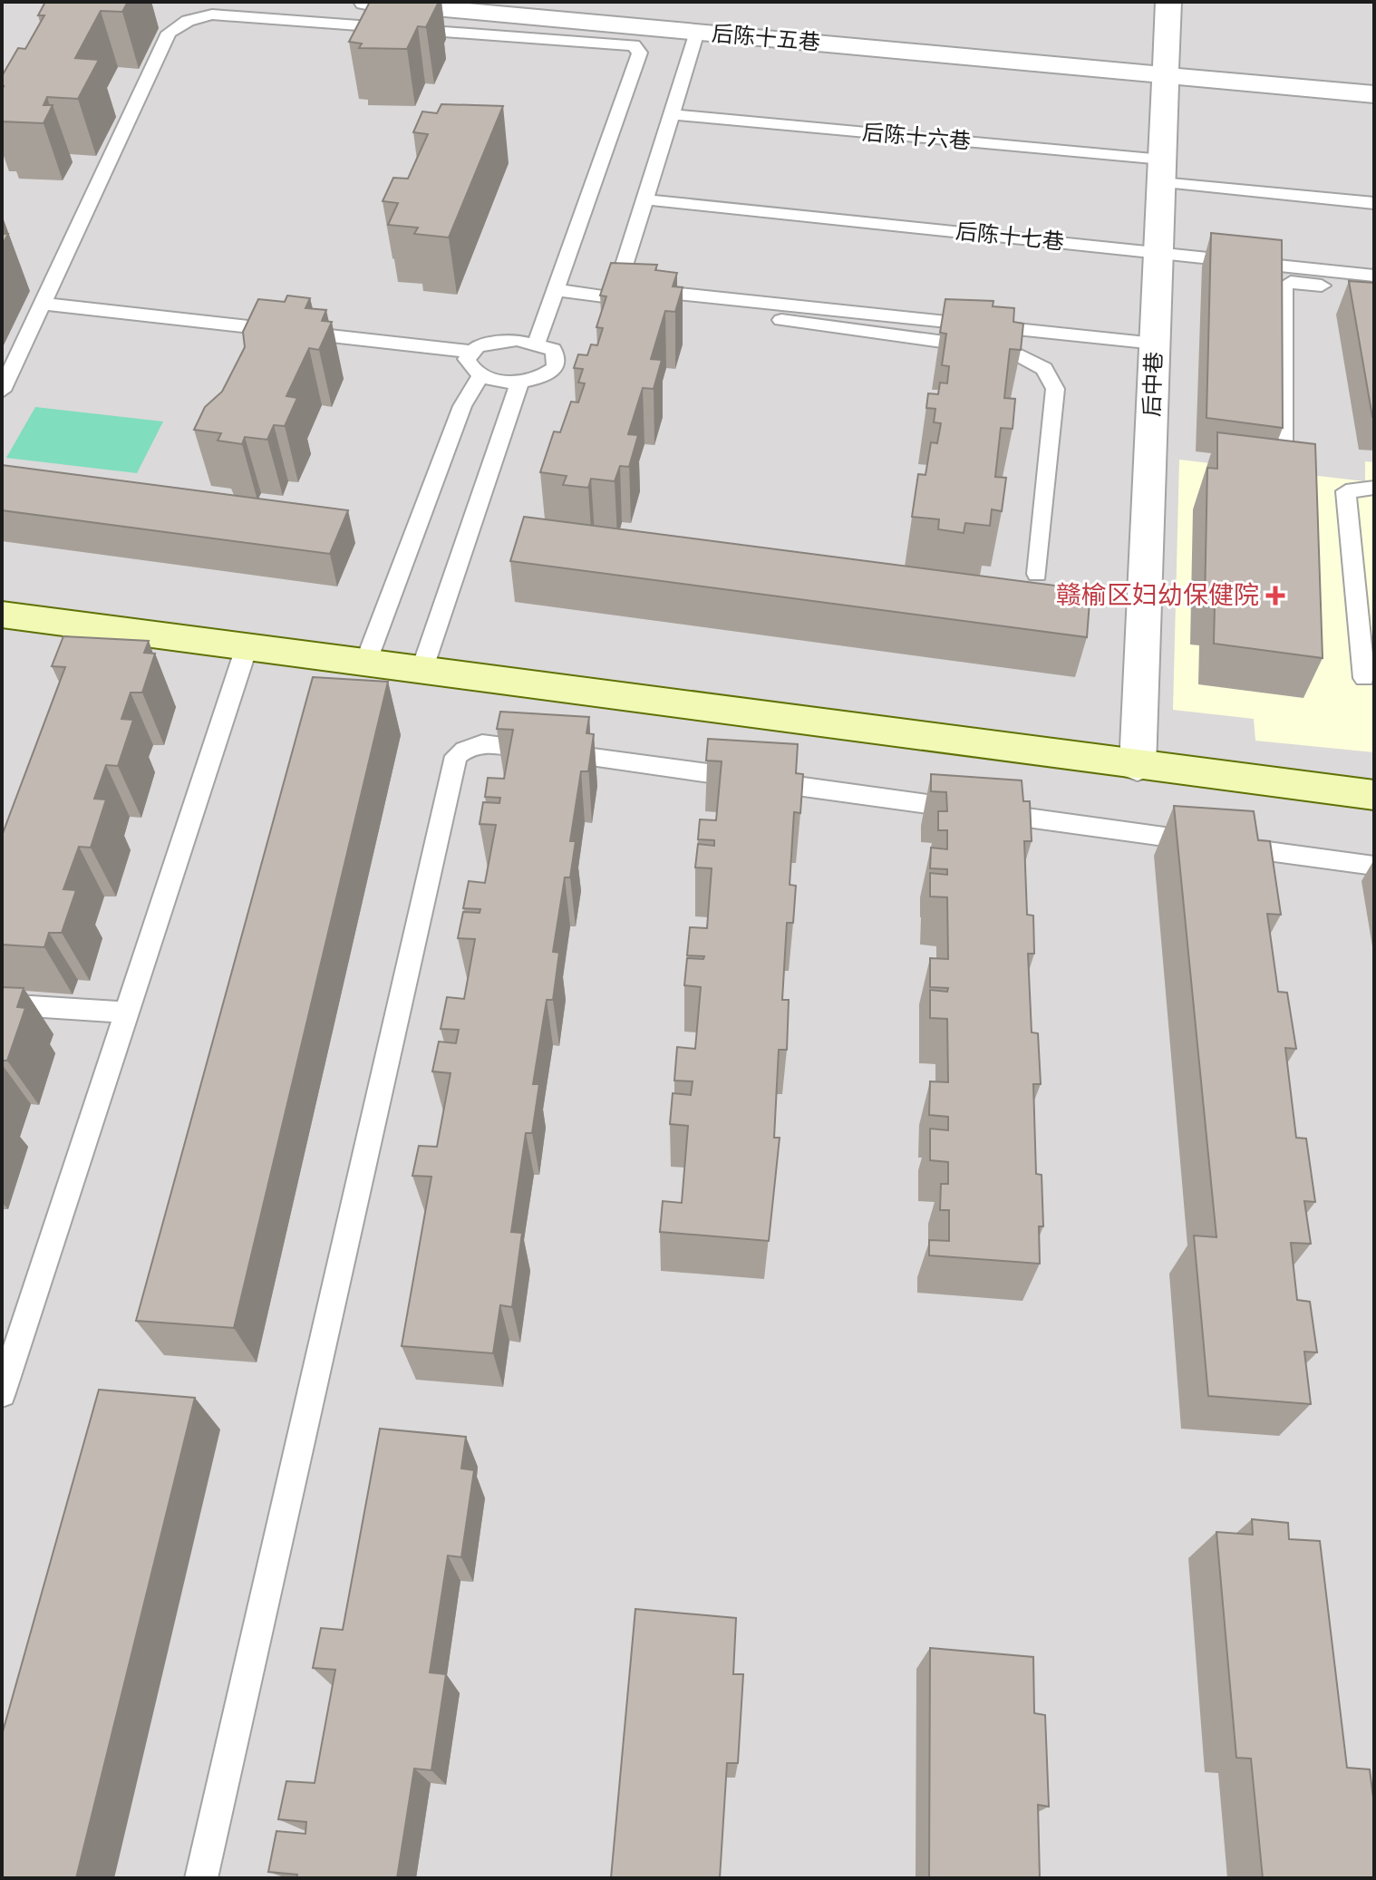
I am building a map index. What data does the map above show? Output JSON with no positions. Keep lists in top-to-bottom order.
{
  "streets": {
    "street": ["后陈十五巷", "后中巷"],
    "lane": ["后陈十六巷", "后陈十七巷"]
  },
  "crossings": [
    ["后陈十五巷", "后中巷"],
    ["后陈十六巷", "后中巷"],
    ["后陈十七巷", "后中巷"]
  ],
  "places": {
    "health": ["赣榆区妇幼保健院"]
  }
}
